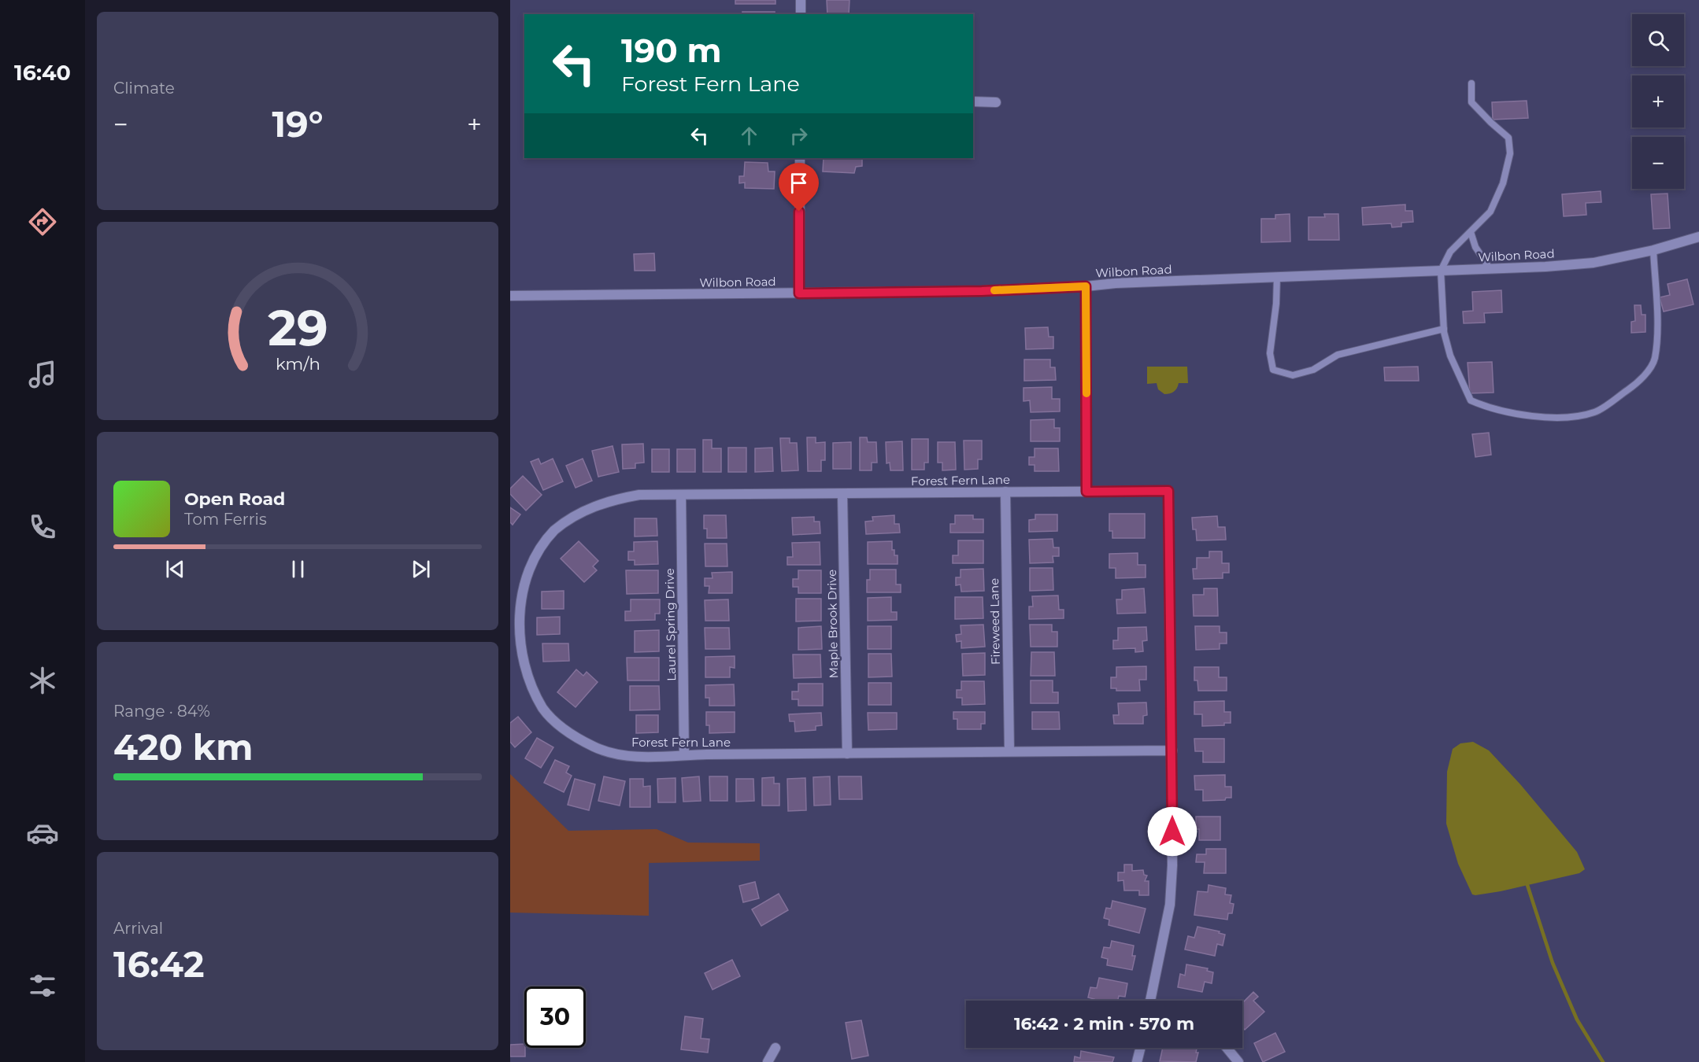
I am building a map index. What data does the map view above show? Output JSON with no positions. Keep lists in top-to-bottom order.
{
  "streets": {
    "street": [
      "Wilbon Road",
      "Forest Fern Lane",
      "Fireweed Lane",
      "Maple Brook Drive",
      "Laurel Spring Drive"
    ]
  },
  "crossings": [
    ["Forest Fern Lane", "Fireweed Lane"],
    ["Forest Fern Lane", "Maple Brook Drive"],
    ["Forest Fern Lane", "Laurel Spring Drive"]
  ],
  "page": {
    "tabs": "16:40",
    "tile": [
      "Climate",
      ["Range · 84%", "420 km"],
      ["Arrival", "16:42"]
    ],
    "map_buttons": ["+", "−"],
    "turn": ["190 m", "Forest Fern Lane"],
    "heat": ["−", "19°", "+"],
    "song": ["Open Road", "Tom Ferris"],
    "limit": "30",
    "trip": "16:42 · 2 min · 570 m",
    "gauge": ["29", "km/h"]
  }
}
